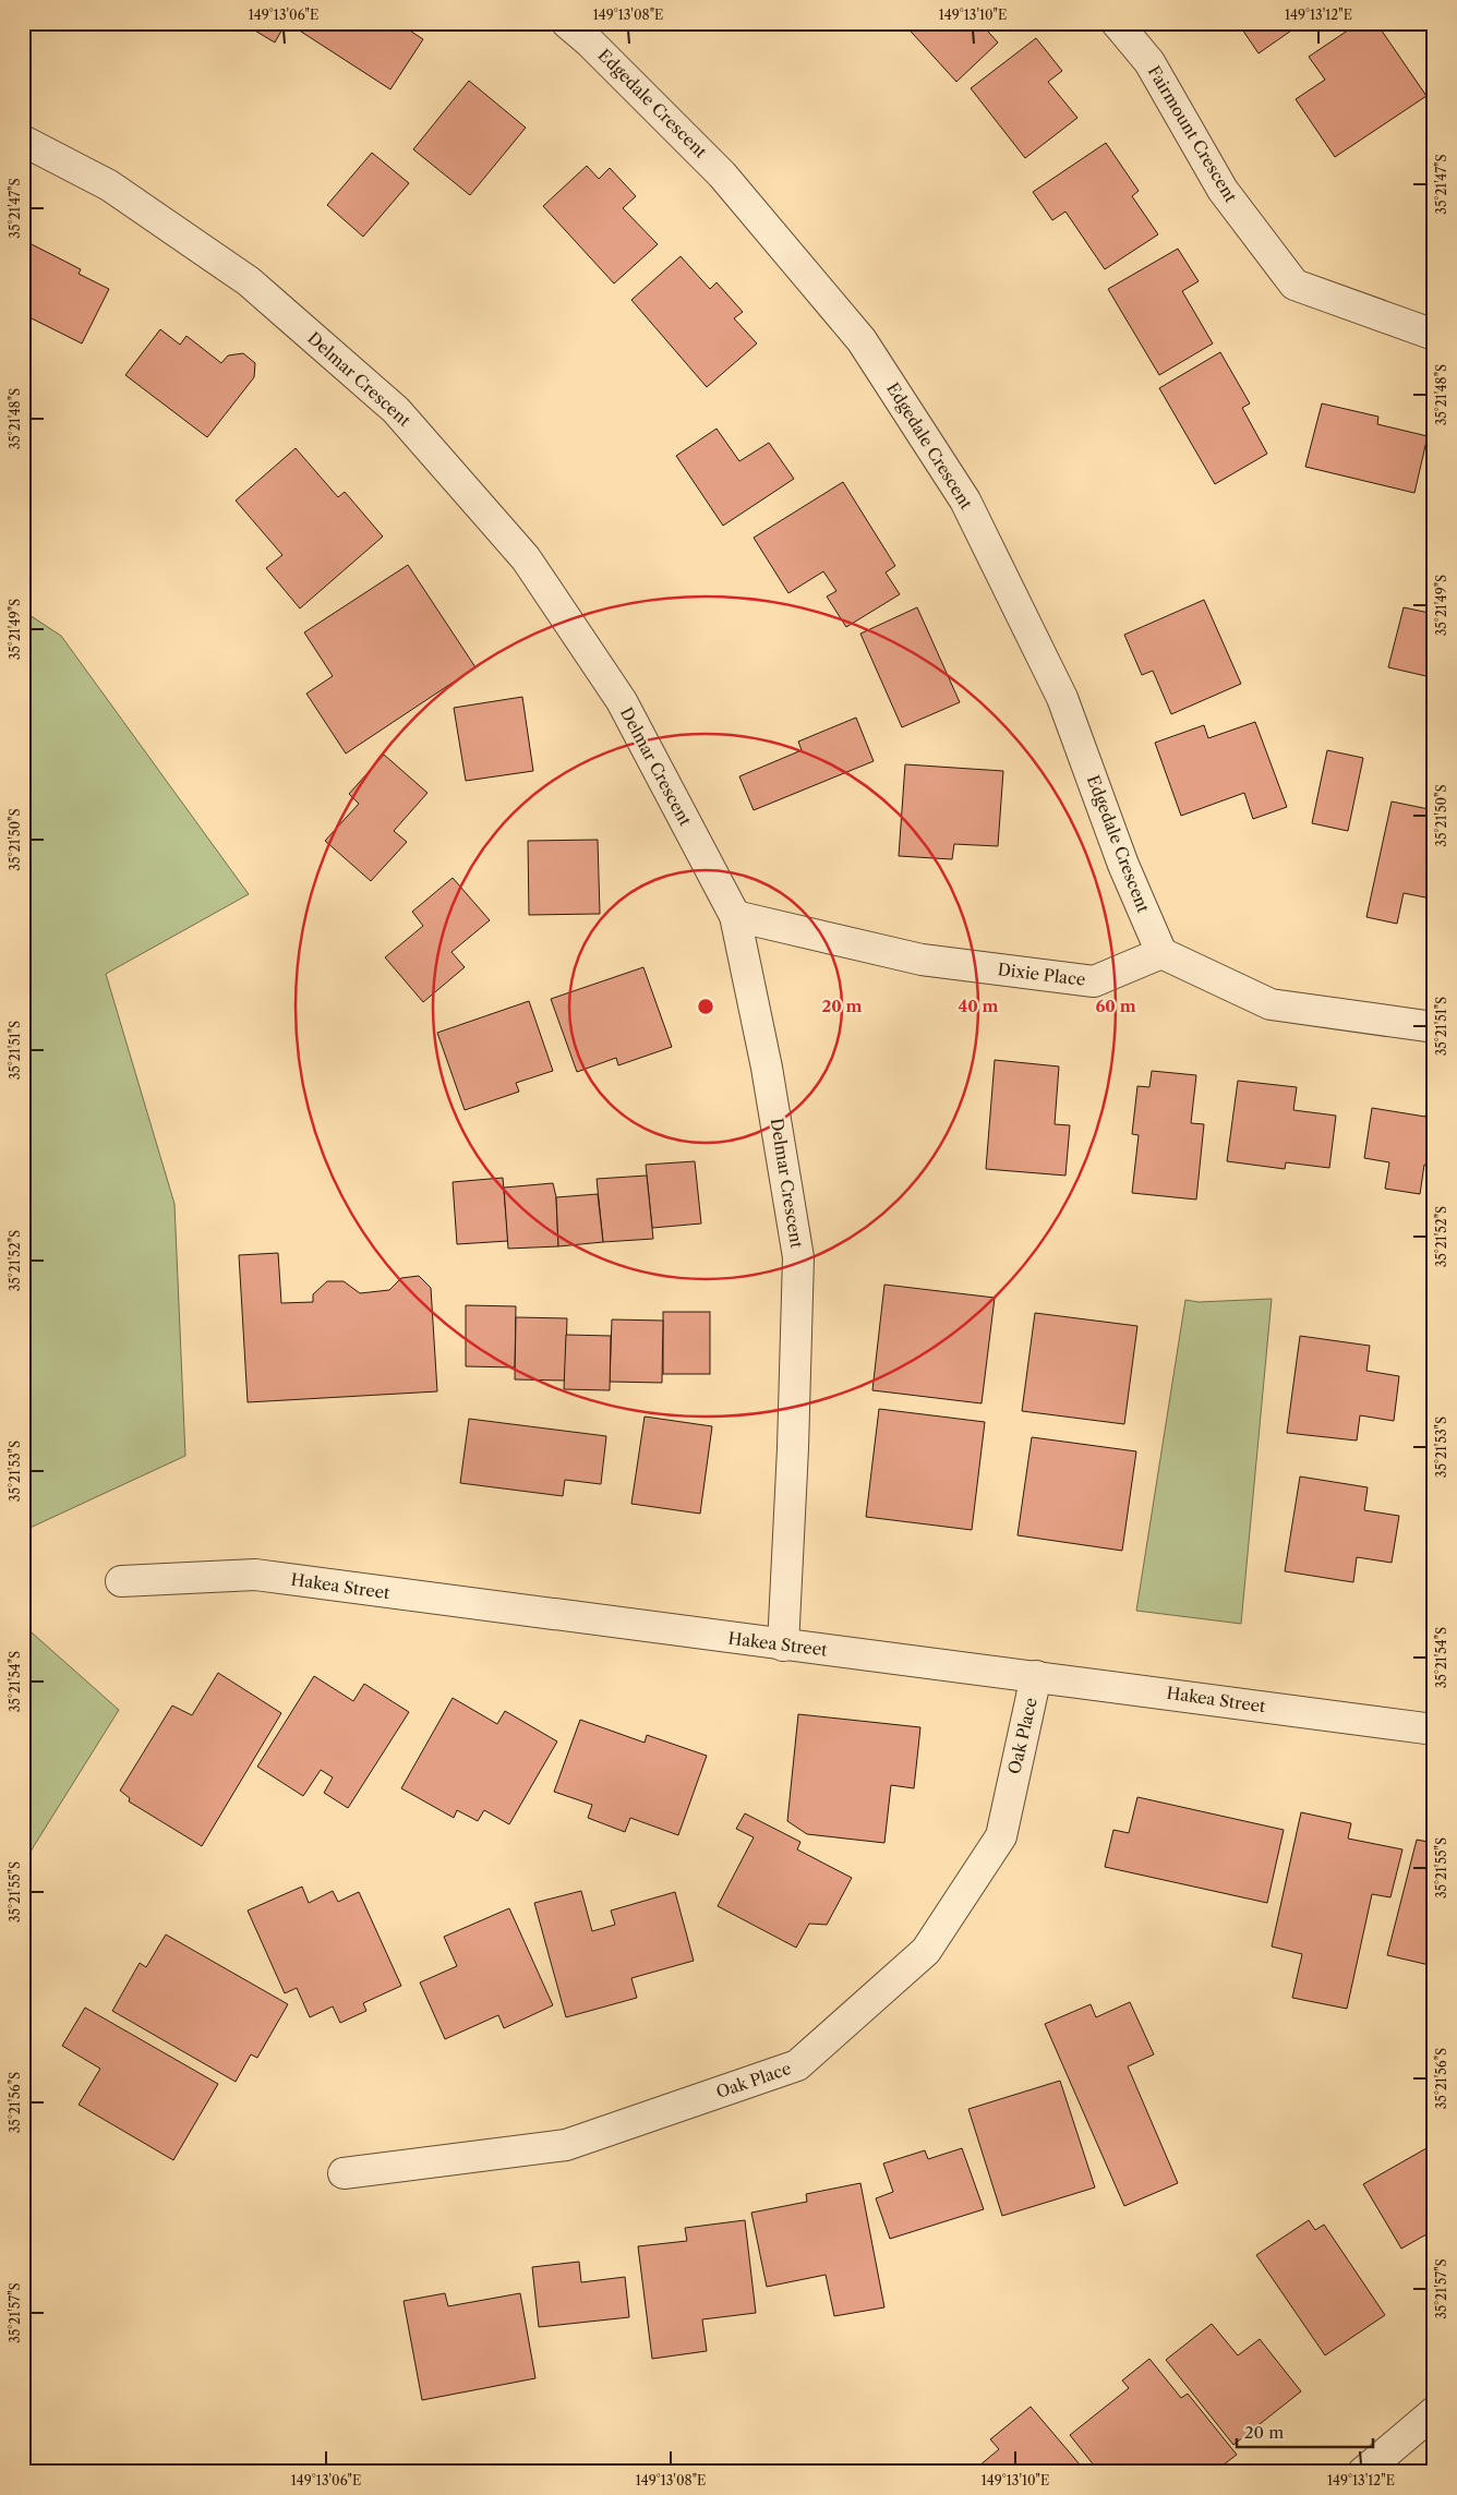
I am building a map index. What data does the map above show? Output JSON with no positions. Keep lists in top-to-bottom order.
{
  "streets": {
    "street": [
      "Edgedale Crescent",
      "Fairmount Crescent",
      "Delmar Crescent",
      "Dixie Place",
      "Hakea Street",
      "Oak Place"
    ]
  },
  "crossings": [
    ["Edgedale Crescent", "Dixie Place"],
    ["Delmar Crescent", "Dixie Place"],
    ["Delmar Crescent", "Hakea Street"],
    ["Hakea Street", "Oak Place"]
  ],
  "scale_bar": "20 m",
  "coordinates": [
    "149°13'06\"E",
    "149°13'08\"E",
    "149°13'10\"E",
    "149°13'12\"E",
    "35°21'47\"S",
    "35°21'48\"S",
    "35°21'49\"S",
    "35°21'50\"S",
    "35°21'51\"S",
    "35°21'52\"S",
    "35°21'53\"S",
    "35°21'54\"S",
    "35°21'55\"S",
    "35°21'56\"S",
    "35°21'57\"S"
  ],
  "rings": ["20 m", "40 m", "60 m"]
}
